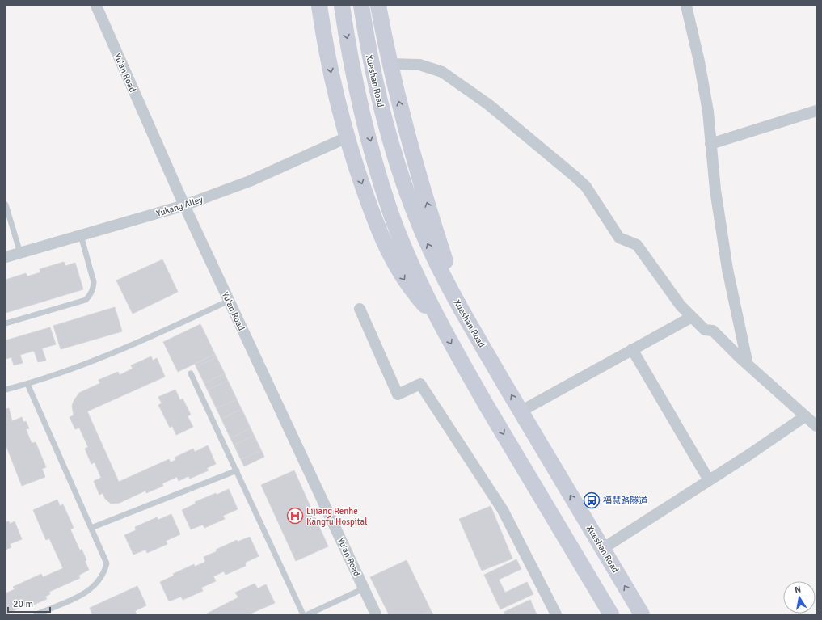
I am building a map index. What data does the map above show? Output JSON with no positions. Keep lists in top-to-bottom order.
{
  "streets": {
    "main road": ["Xueshan Road"],
    "street": ["Yu'an Road", "Yukang Alley"]
  },
  "crossings": [
    ["Yu'an Road", "Yukang Alley"]
  ],
  "places": {
    "bus stop": ["福慧路隧道"],
    "hospital": ["Lijiang Renhe Kangfu Hospital"]
  },
  "scale_bar": "20 m",
  "north": "top"
}
